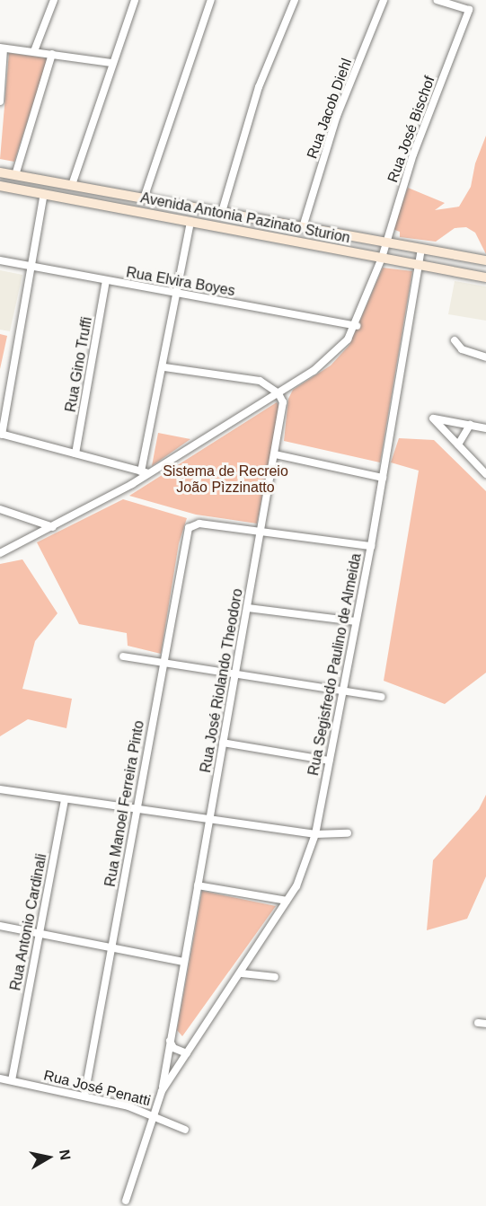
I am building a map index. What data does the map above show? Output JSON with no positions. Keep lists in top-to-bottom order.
{
  "streets": {
    "main road": ["Avenida Antonia Pazinato Sturion"],
    "street": [
      "Rua Jacob Diehl",
      "Rua José Bischof",
      "Rua Elvira Boyes",
      "Rua Gino Truffi",
      "Rua Segisfredo Paulino de Almeida",
      "Rua José Riolando Theodoro",
      "Rua Manoel Ferreira Pinto",
      "Rua Antonio Cardinali",
      "Rua José Penatti"
    ]
  },
  "crossings": [
    ["Rua Jacob Diehl", "Avenida Antonia Pazinato Sturion"],
    ["Rua José Bischof", "Avenida Antonia Pazinato Sturion"],
    ["Rua José Bischof", "Rua Elvira Boyes"],
    ["Rua José Bischof", "Rua José Riolando Theodoro"],
    ["Avenida Antonia Pazinato Sturion", "Rua Segisfredo Paulino de Almeida"],
    ["Rua Elvira Boyes", "Rua Gino Truffi"],
    ["Rua Segisfredo Paulino de Almeida", "Rua José Riolando Theodoro"],
    ["Rua Segisfredo Paulino de Almeida", "Rua José Penatti"],
    ["Rua José Riolando Theodoro", "Rua Manoel Ferreira Pinto"],
    ["Rua Manoel Ferreira Pinto", "Rua José Penatti"],
    ["Rua Antonio Cardinali", "Rua José Penatti"]
  ],
  "parks": ["Sistema de Recreio João Pìzzinatto"],
  "north": "right"
}
